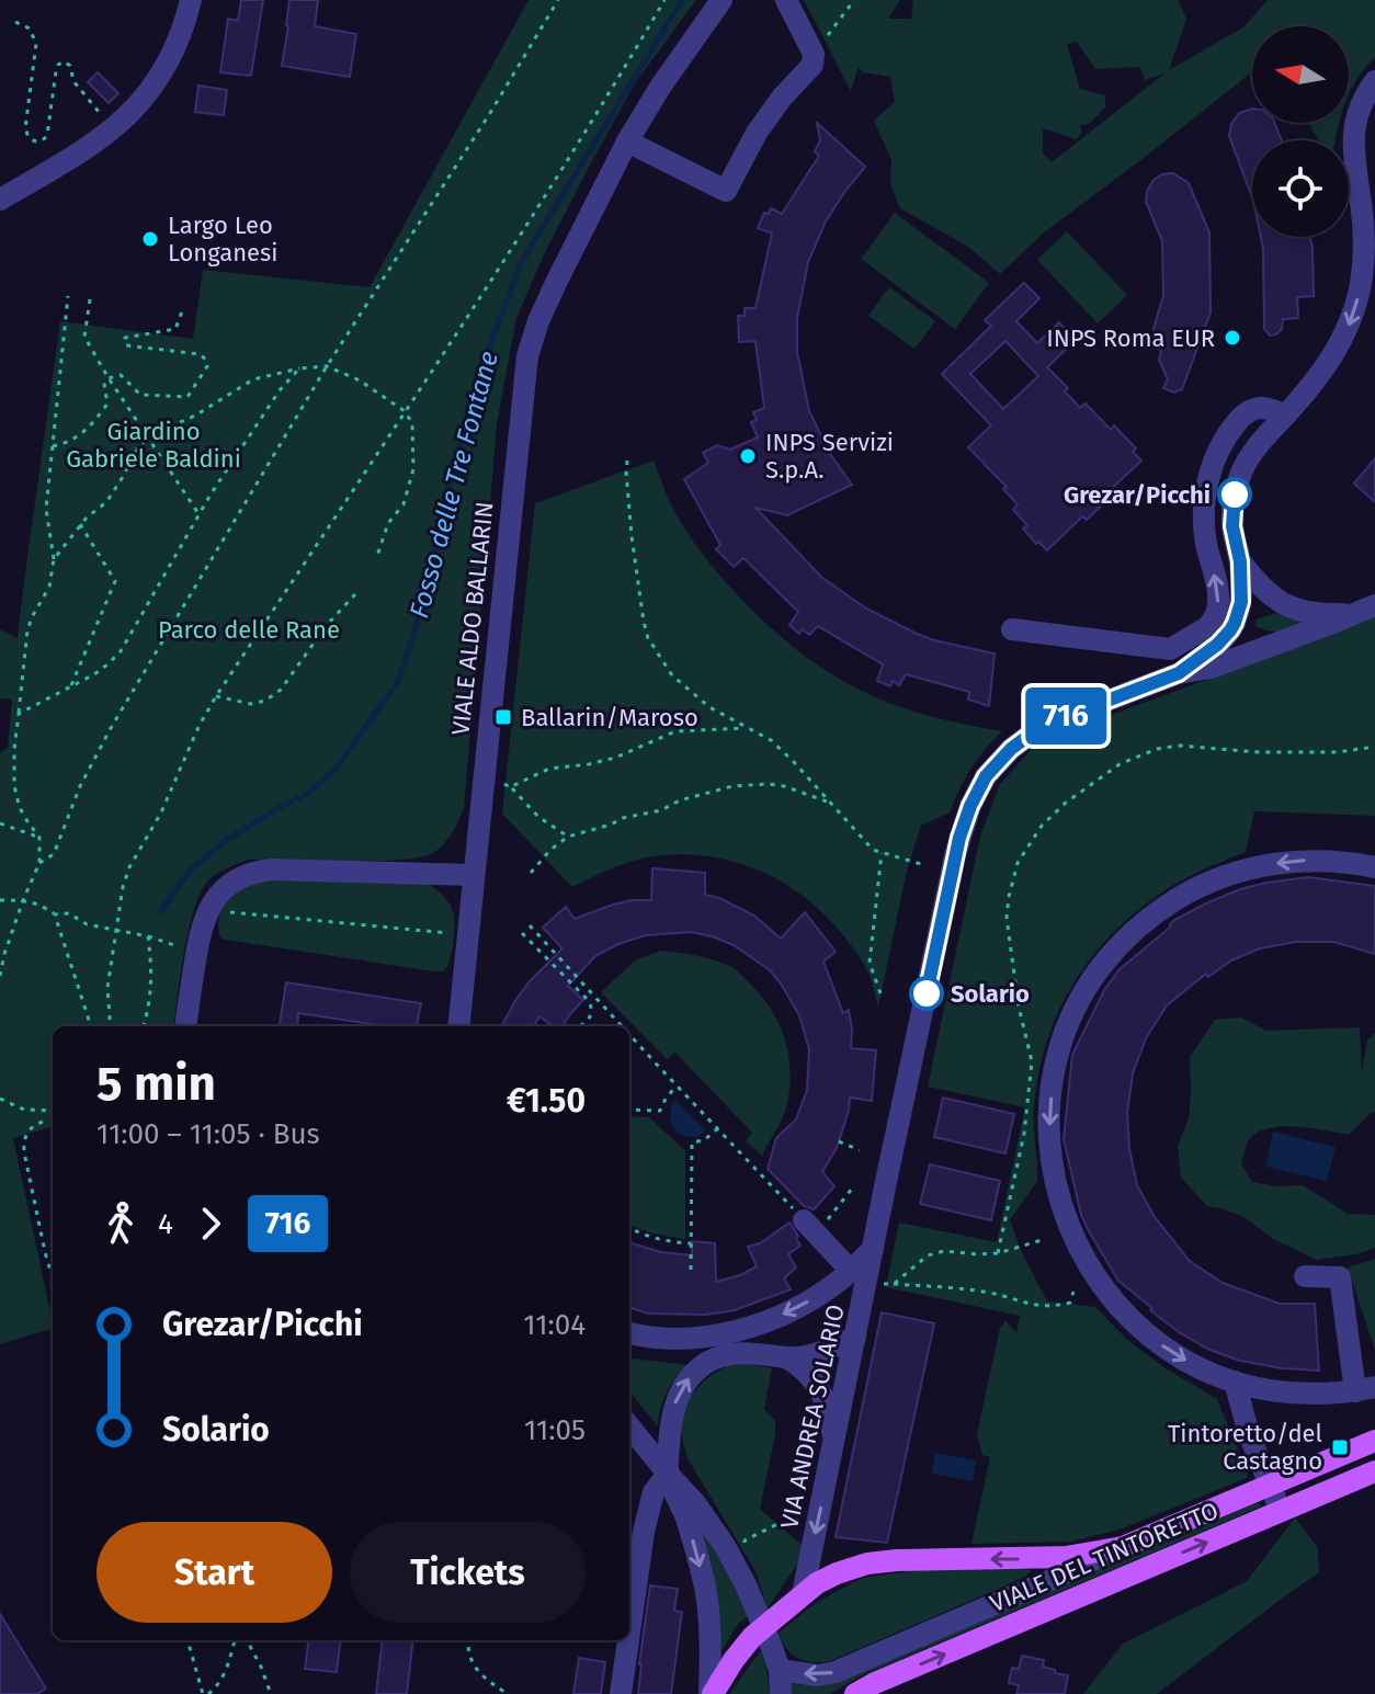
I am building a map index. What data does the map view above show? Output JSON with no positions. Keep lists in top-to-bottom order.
{
  "streets": {
    "main road": ["VIALE DEL TINTORETTO"],
    "street": ["VIALE ALDO BALLARIN", "VIA ANDREA SOLARIO"]
  },
  "crossings": [
    ["VIA ANDREA SOLARIO", "VIALE DEL TINTORETTO"]
  ],
  "water": ["Fosso delle Tre Fontane"],
  "parks": ["Giardino Gabriele Baldini", "Parco delle Rane"],
  "places": {
    "other": [
      "Largo Leo Longanesi",
      "INPS Roma EUR",
      "INPS Servizi S.p.A.",
      "Grezar/Picchi",
      "Solario"
    ],
    "transit": ["Ballarin/Maroso", "Tintoretto/del Castagno"]
  },
  "lines": ["bus line 716"],
  "north": "left",
  "page": {
    "on_map": "716",
    "heading": ["5 min", "11:00 – 11:05 · Bus", "€1.50"],
    "legs": ["4", "716"],
    "list": [
      {
        "name": "Grezar/Picchi",
        "value": "11:04"
      },
      {
        "name": "Solario",
        "value": "11:05"
      }
    ],
    "buttons": ["Start", "Tickets"]
  }
}
